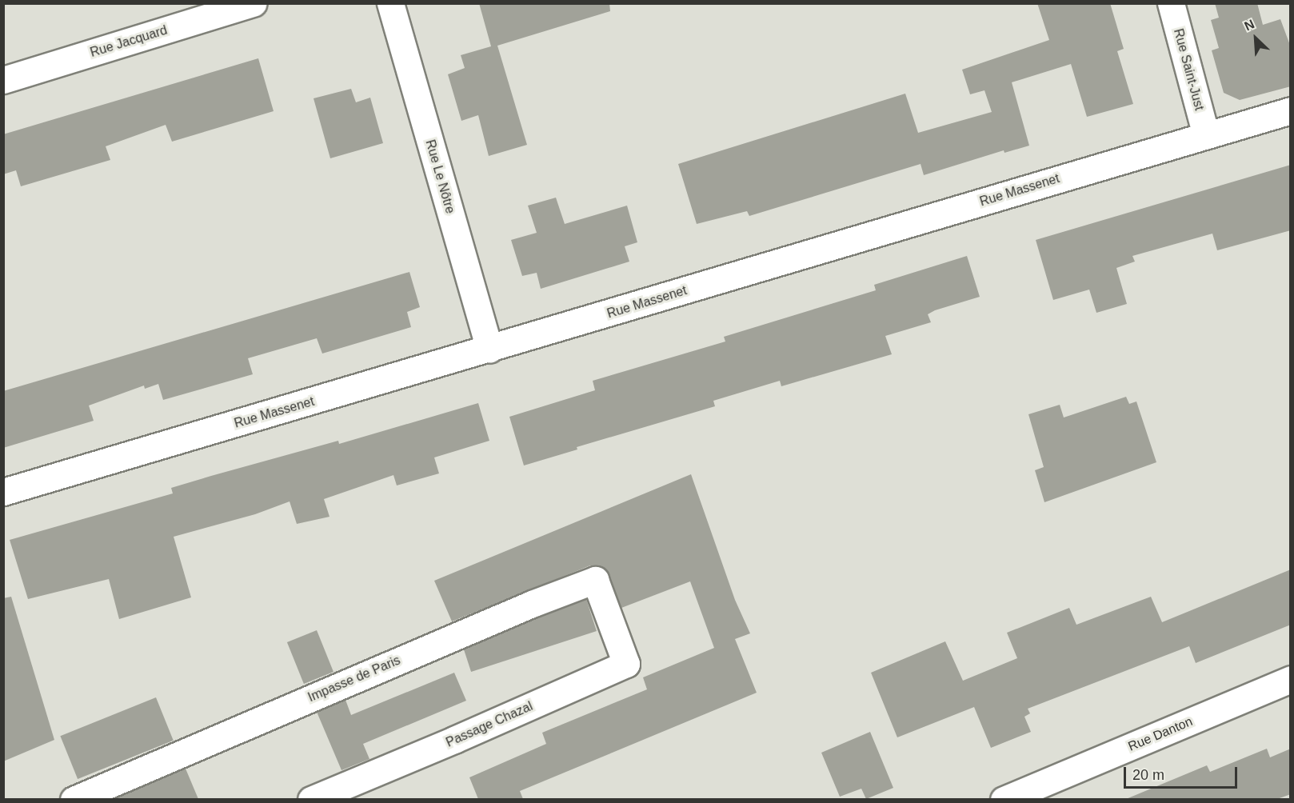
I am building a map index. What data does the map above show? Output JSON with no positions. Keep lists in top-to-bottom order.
{
  "streets": {
    "street": [
      "Rue Jacquard",
      "Rue Saint-Just",
      "Rue Le Nôtre",
      "Rue Massenet",
      "Impasse de Paris",
      "Passage Chazal",
      "Rue Danton"
    ]
  },
  "crossings": [
    ["Rue Saint-Just", "Rue Massenet"],
    ["Rue Le Nôtre", "Rue Massenet"],
    ["Impasse de Paris", "Passage Chazal"]
  ],
  "scale_bar": "20 m",
  "north": "top left"
}
